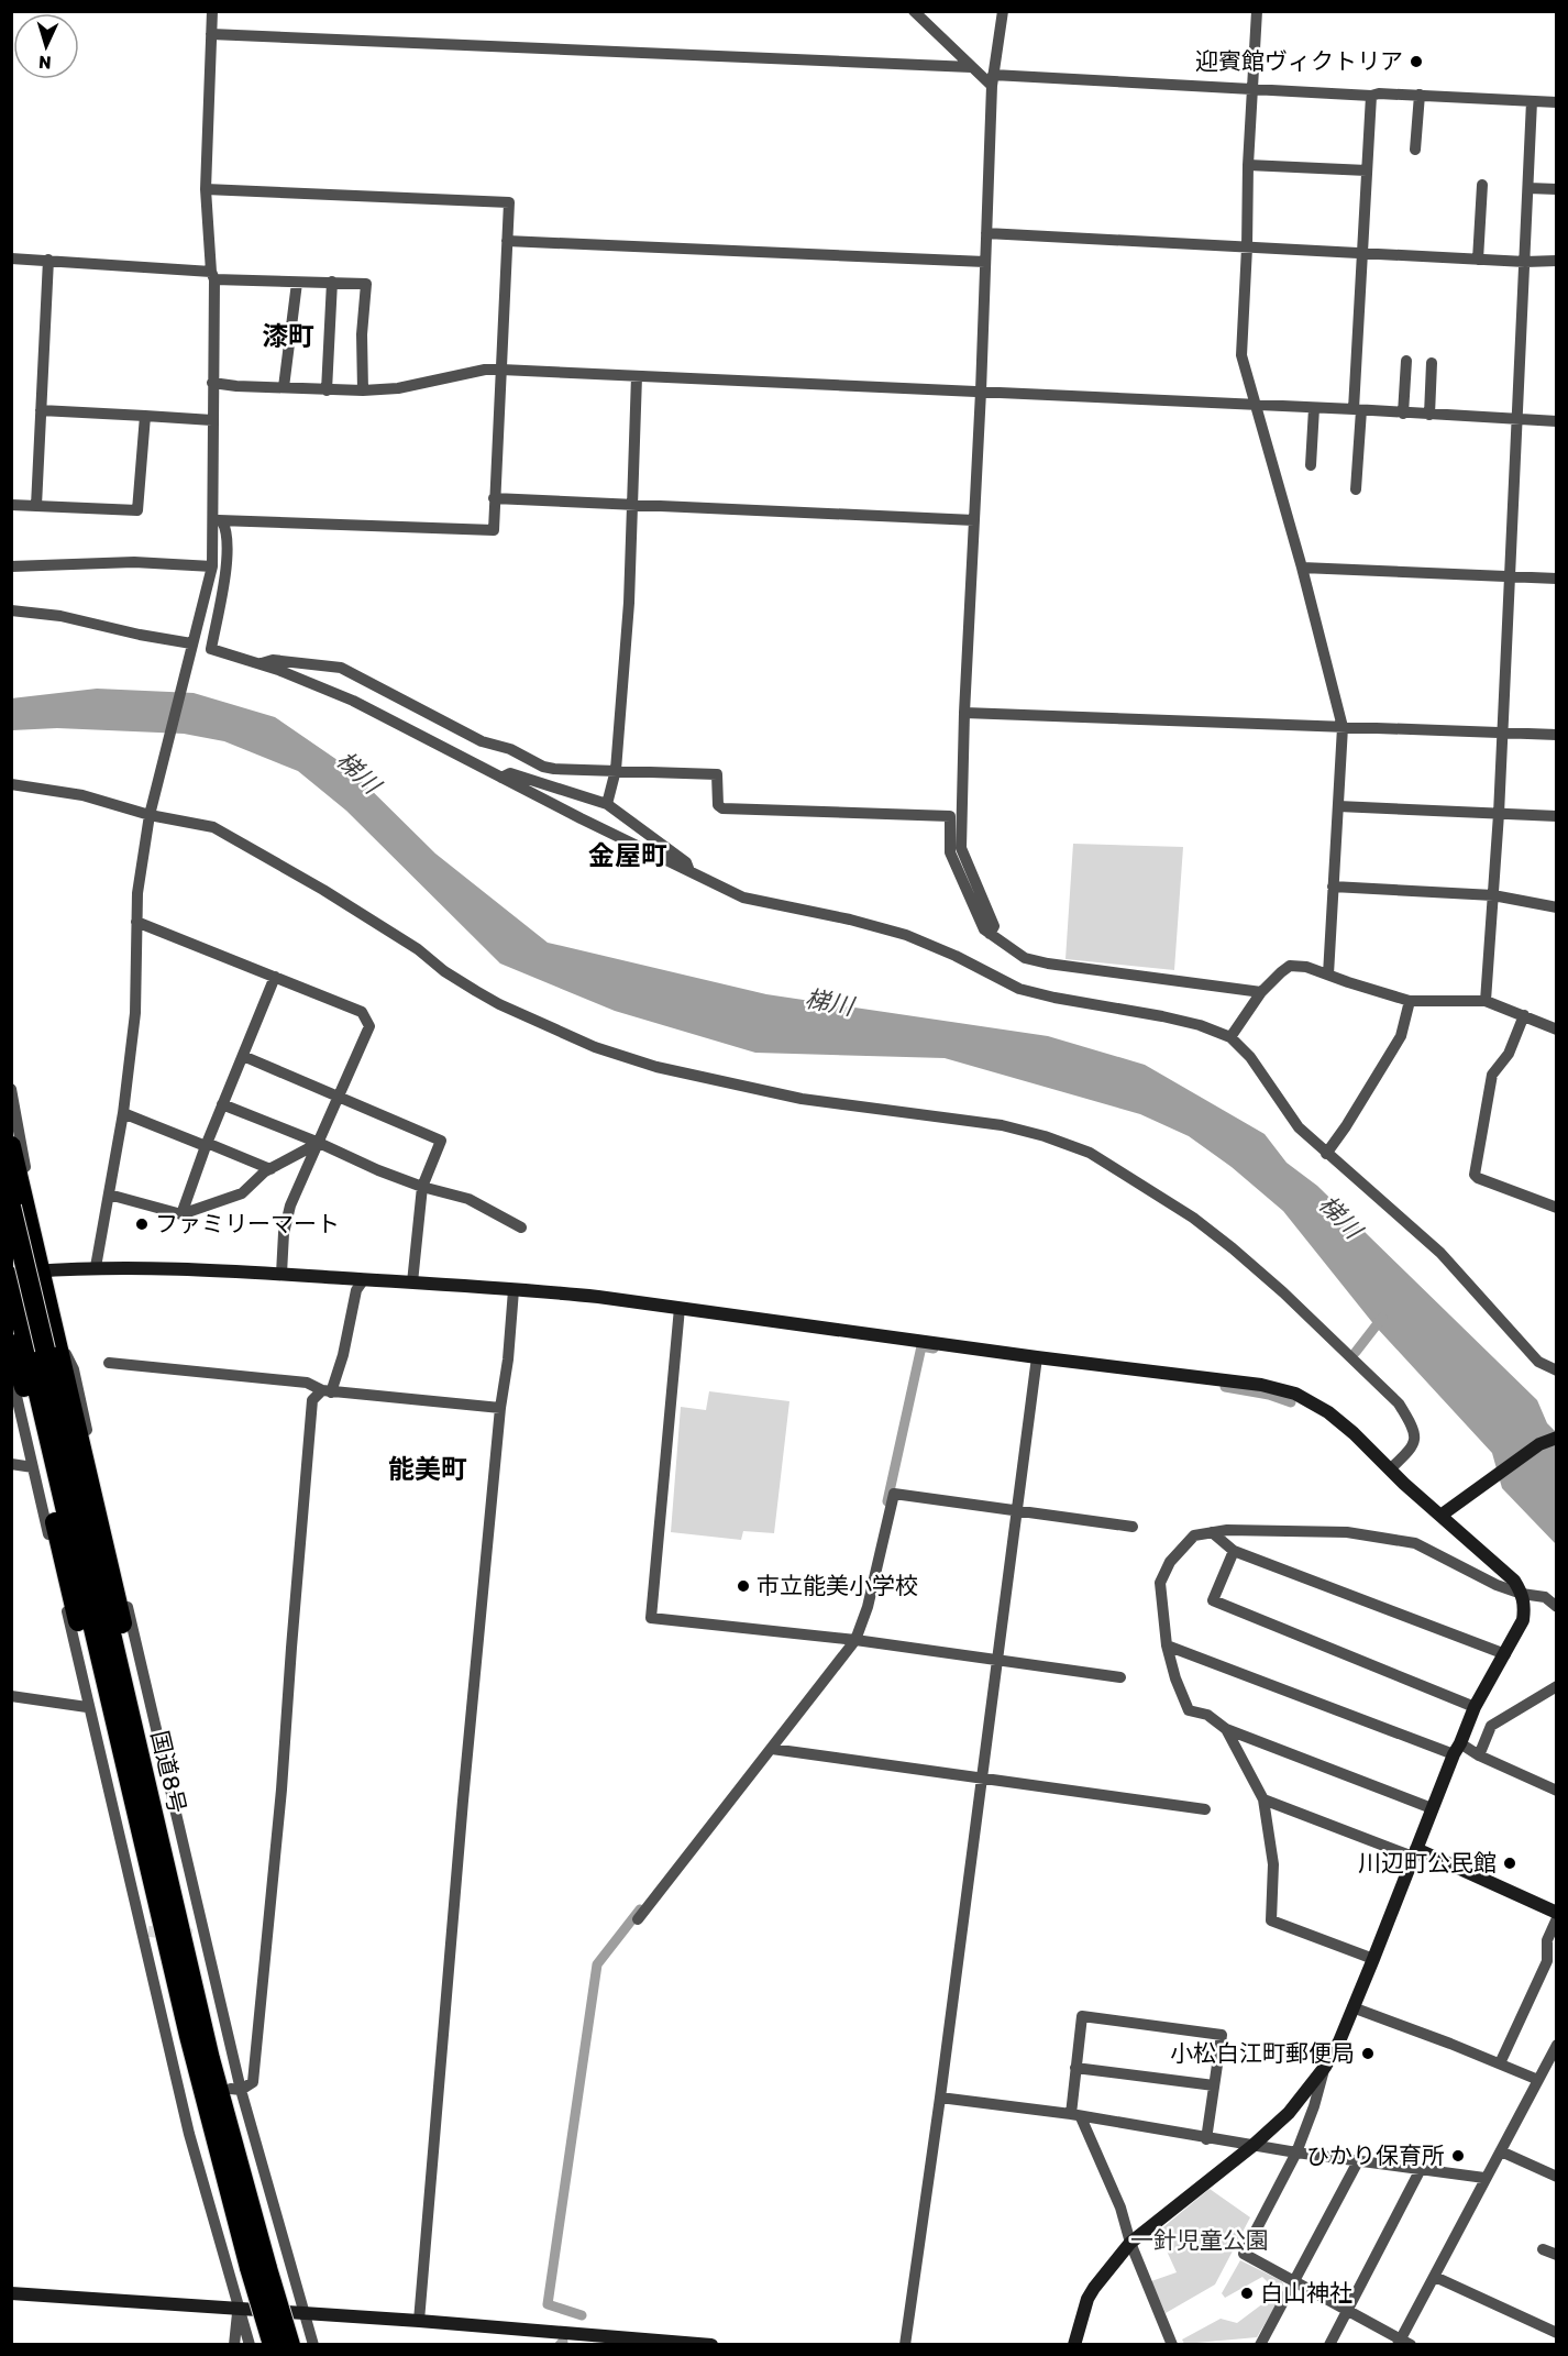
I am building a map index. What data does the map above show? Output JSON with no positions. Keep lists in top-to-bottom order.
{
  "streets": {
    "highway": ["国道8号"]
  },
  "districts": ["漆町", "金屋町", "能美町"],
  "water": ["梯川"],
  "parks": ["一針児童公園"],
  "places": [
    "迎賓館ヴィクトリア",
    "ファミリーマート",
    "市立能美小学校",
    "川辺町公民館",
    "小松白江町郵便局",
    "ひかり保育所",
    "白山神社"
  ],
  "north": "bottom"
}
